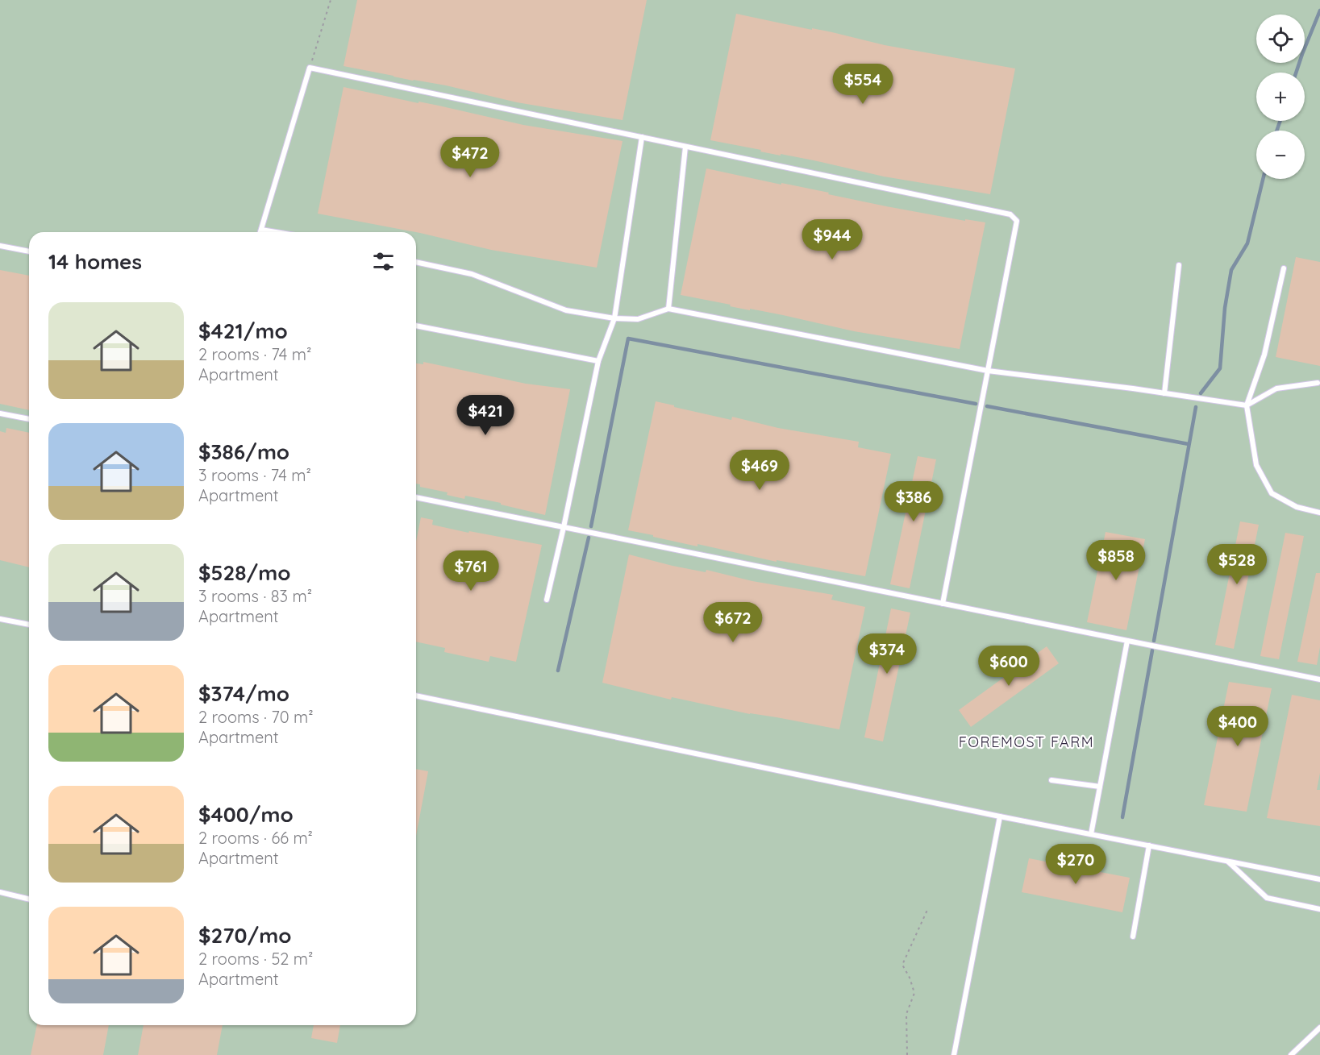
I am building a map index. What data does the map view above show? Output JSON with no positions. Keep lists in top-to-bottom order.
{
  "districts": ["FOREMOST FARM"],
  "page": {
    "map_buttons": ["+", "−"],
    "price": [
      "$554",
      "$472",
      "$944",
      "$421",
      "$469",
      "$386",
      "$858",
      "$528",
      "$761",
      "$672",
      "$374",
      "$600",
      "$400",
      "$270"
    ],
    "heading": "14 homes",
    "list": [
      {
        "name": "$421/mo",
        "note": "2 rooms · 74 m² · Apartment"
      },
      {
        "name": "$386/mo",
        "note": "3 rooms · 74 m² · Apartment"
      },
      {
        "name": "$528/mo",
        "note": "3 rooms · 83 m² · Apartment"
      },
      {
        "name": "$374/mo",
        "note": "2 rooms · 70 m² · Apartment"
      },
      {
        "name": "$400/mo",
        "note": "2 rooms · 66 m² · Apartment"
      },
      {
        "name": "$270/mo",
        "note": "2 rooms · 52 m² · Apartment"
      }
    ]
  }
}
